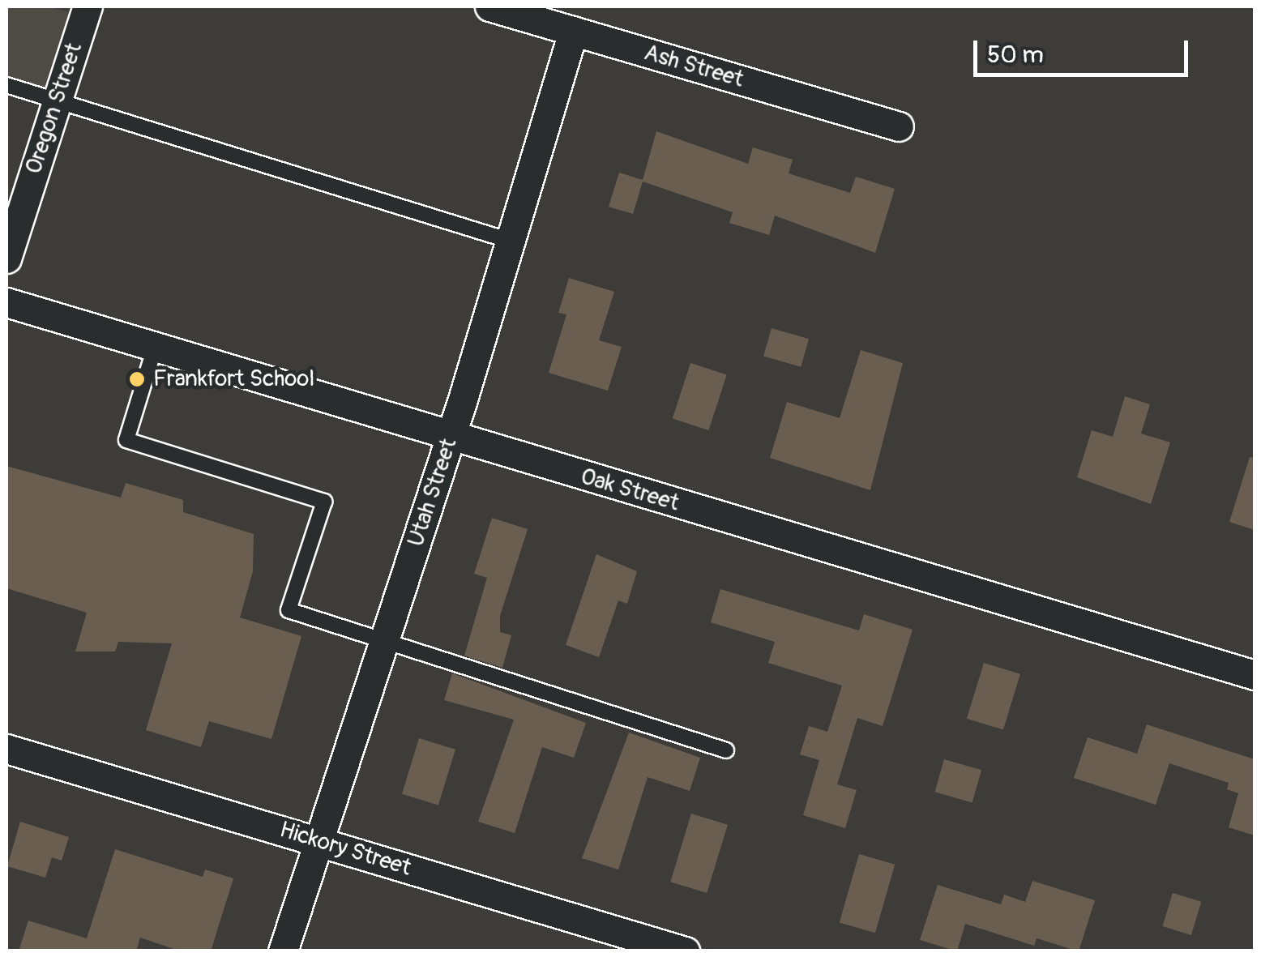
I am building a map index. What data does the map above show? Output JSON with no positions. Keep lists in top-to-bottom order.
{
  "streets": {
    "street": [
      "Ash Street",
      "Oregon Street",
      "Oak Street",
      "Utah Street",
      "Hickory Street"
    ]
  },
  "crossings": [
    ["Ash Street", "Utah Street"],
    ["Oak Street", "Utah Street"],
    ["Utah Street", "Hickory Street"]
  ],
  "places": ["Frankfort School"],
  "scale_bar": "50 m"
}
